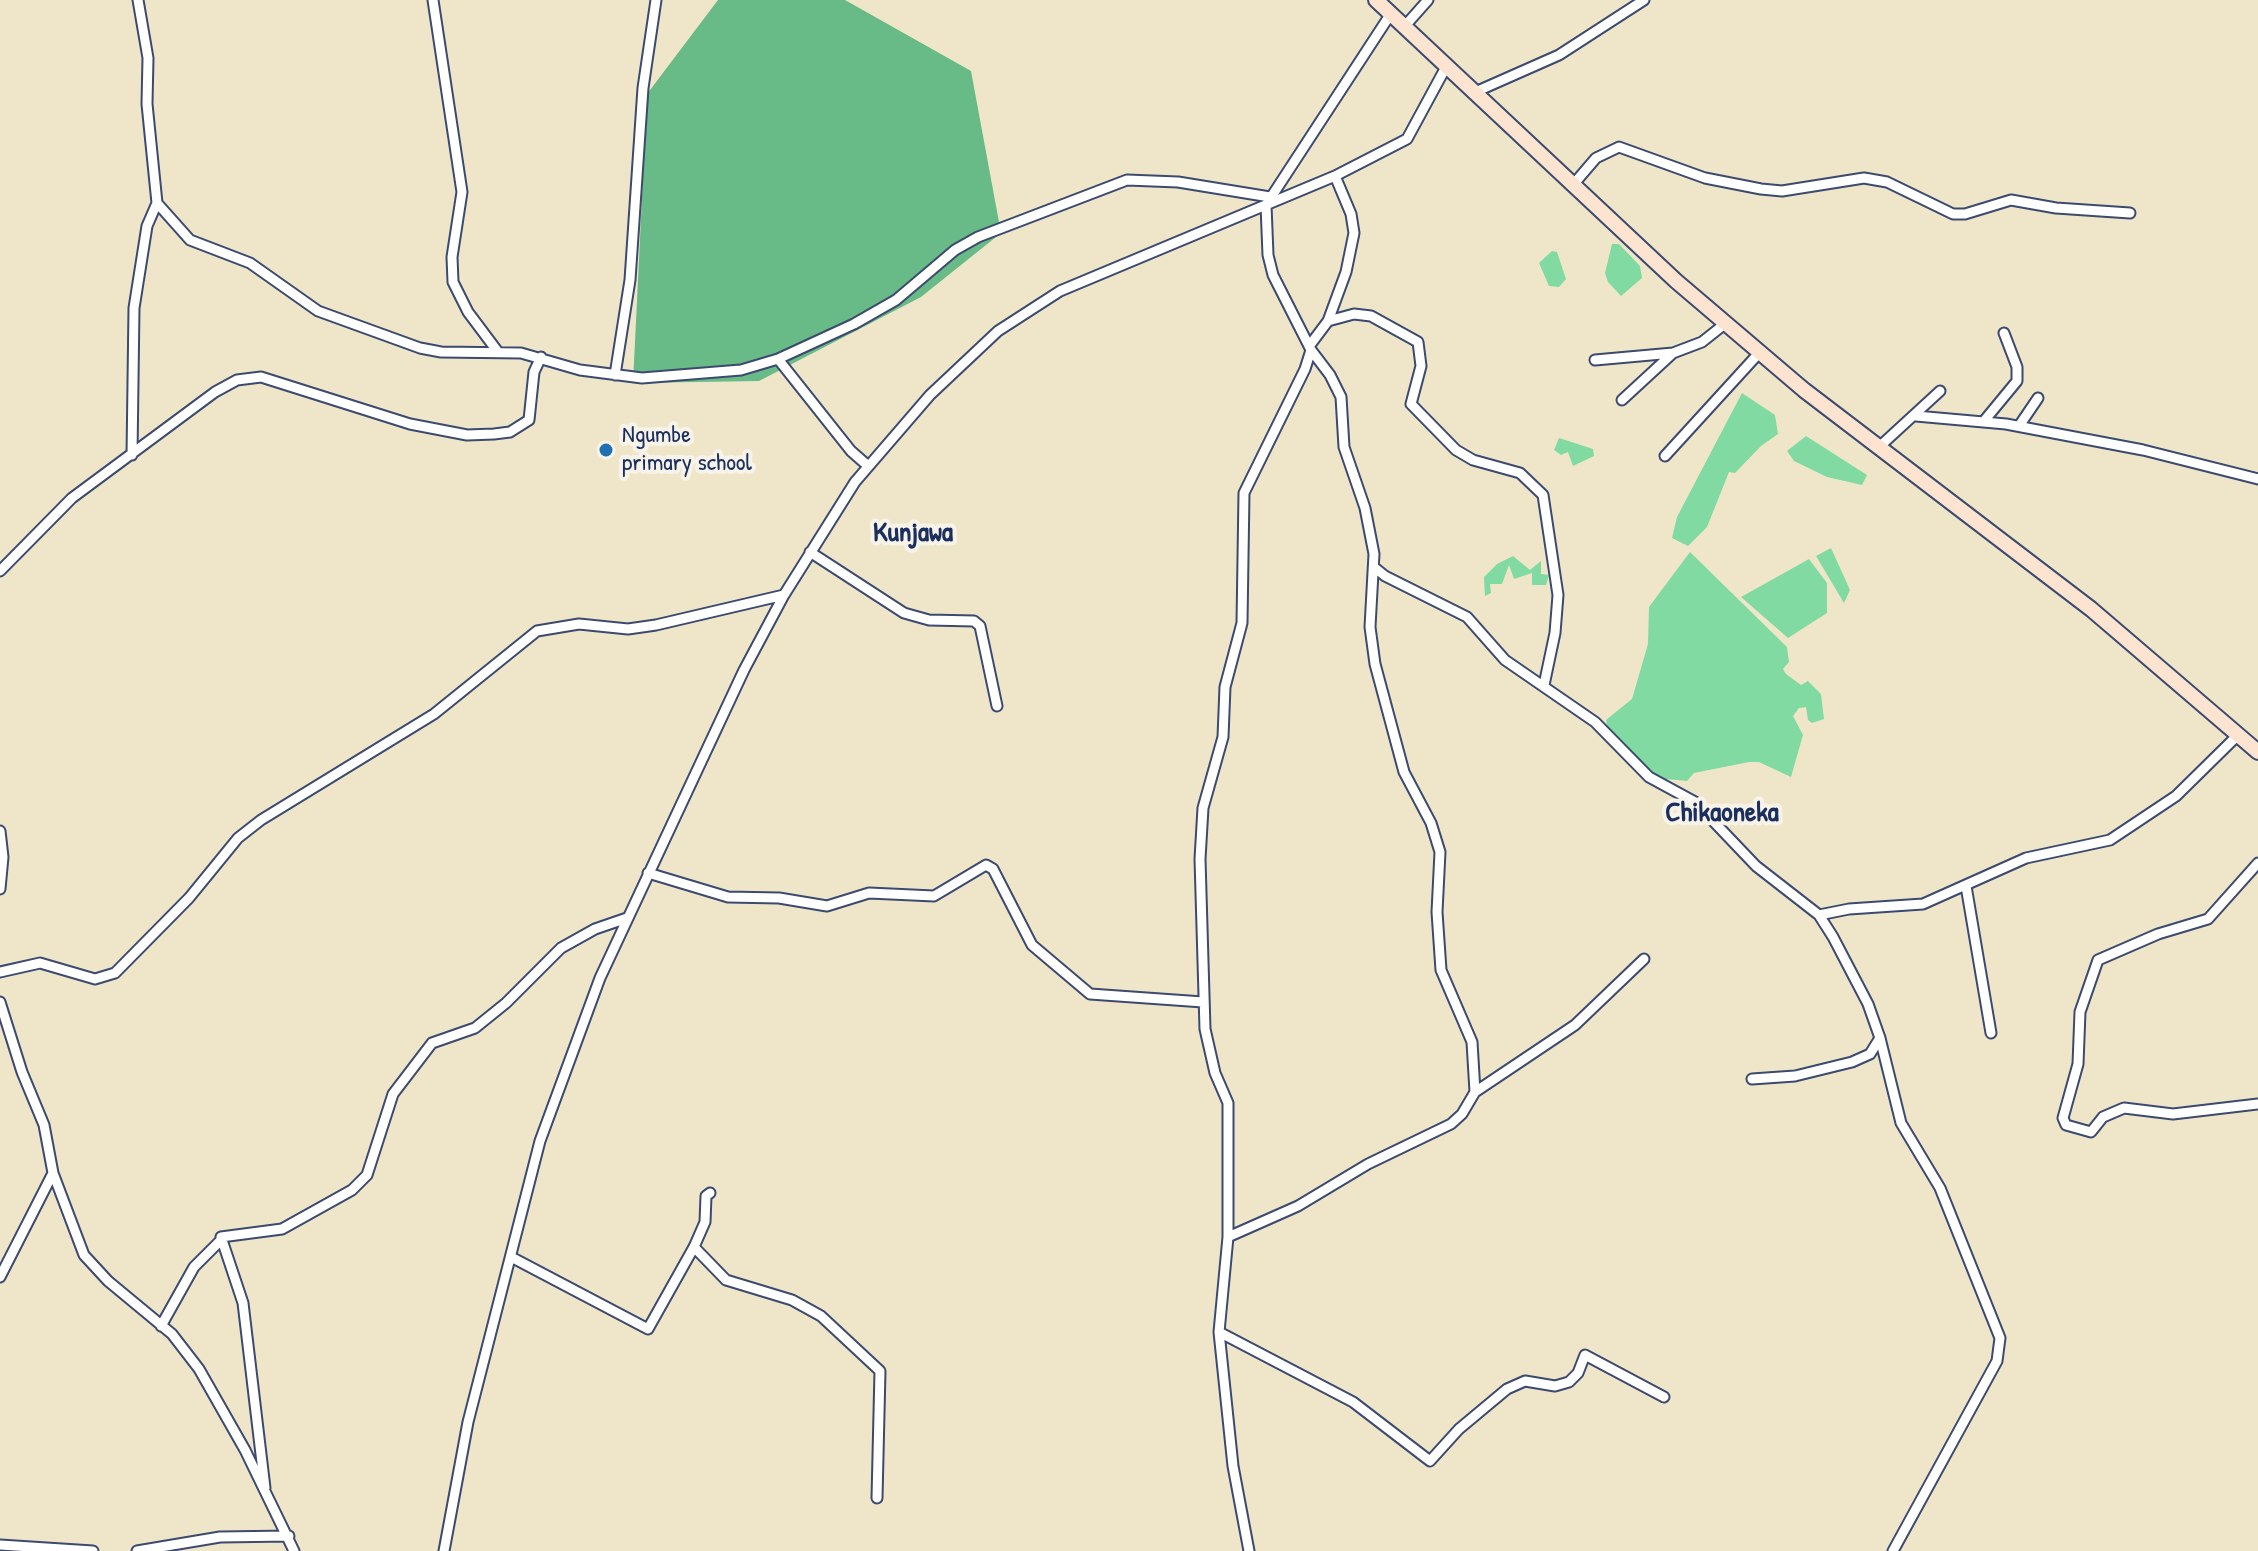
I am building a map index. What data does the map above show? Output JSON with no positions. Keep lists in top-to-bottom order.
{
  "districts": ["Kunjawa", "Chikaoneka"],
  "places": ["Ngumbe primary school"]
}
